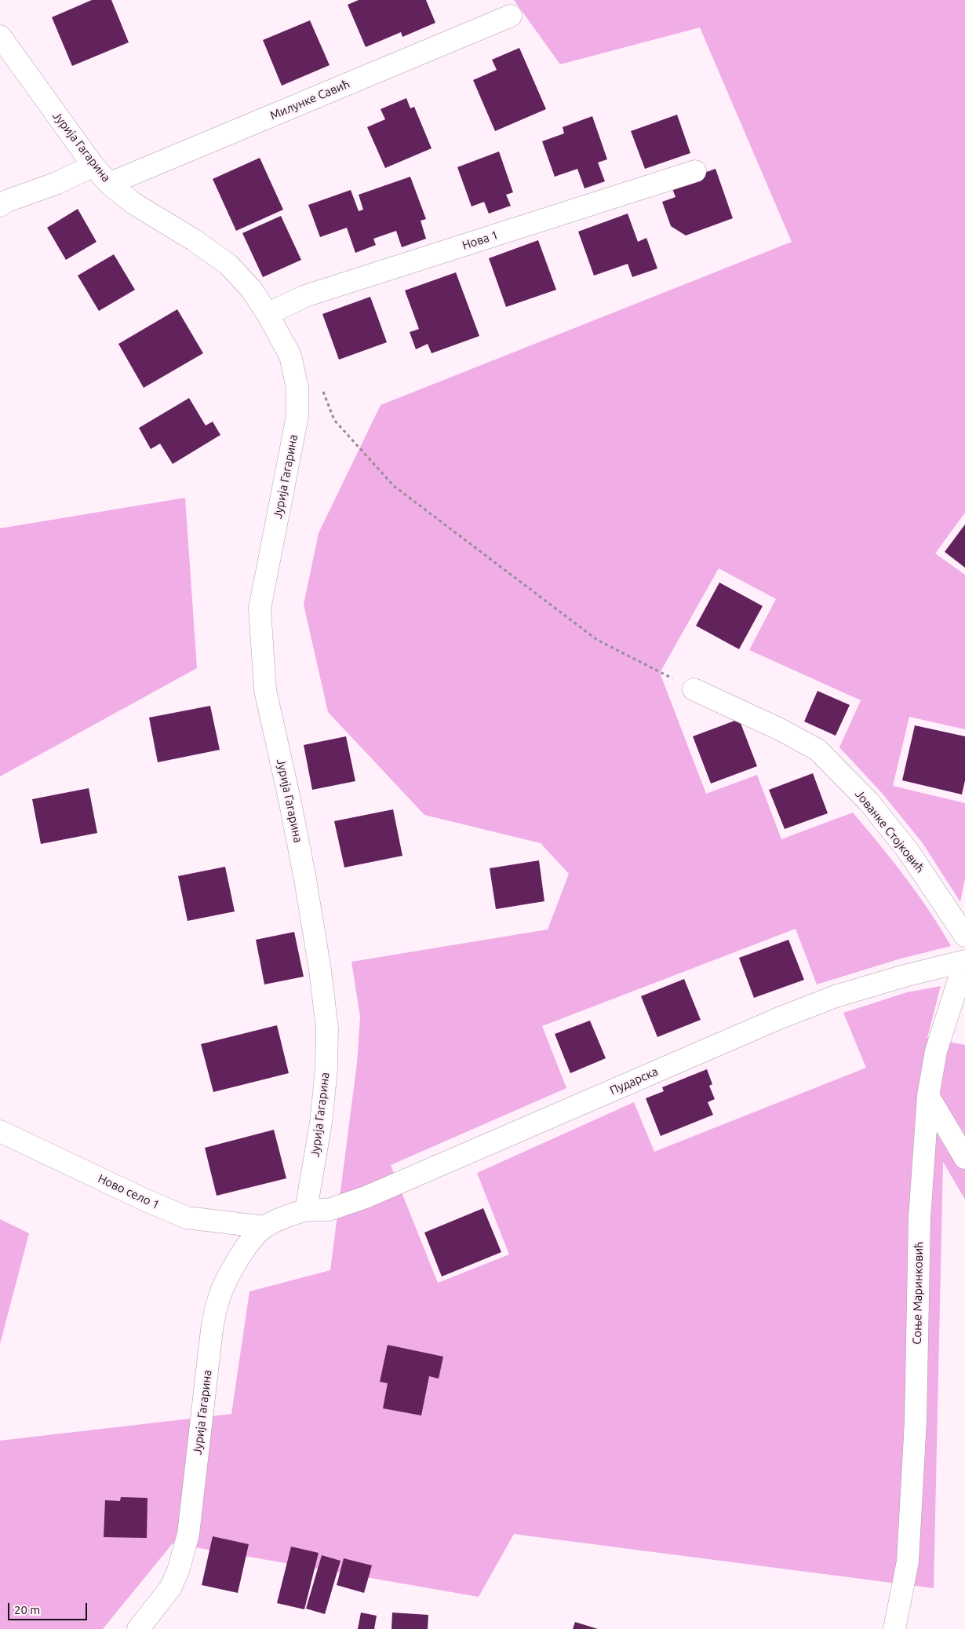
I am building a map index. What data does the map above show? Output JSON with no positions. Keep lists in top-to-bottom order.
{
  "streets": {
    "street": [
      "Милунке Савић",
      "Јурија Гагарина",
      "Нова 1",
      "Јованке Стојковић",
      "Пударска",
      "Ново село 1",
      "Соње Маринковић"
    ]
  },
  "crossings": [
    ["Милунке Савић", "Јурија Гагарина"],
    ["Јурија Гагарина", "Нова 1"],
    ["Јурија Гагарина", "Пударска"],
    ["Јурија Гагарина", "Ново село 1"],
    ["Пударска", "Соње Маринковић"]
  ],
  "scale_bar": "20 m"
}
